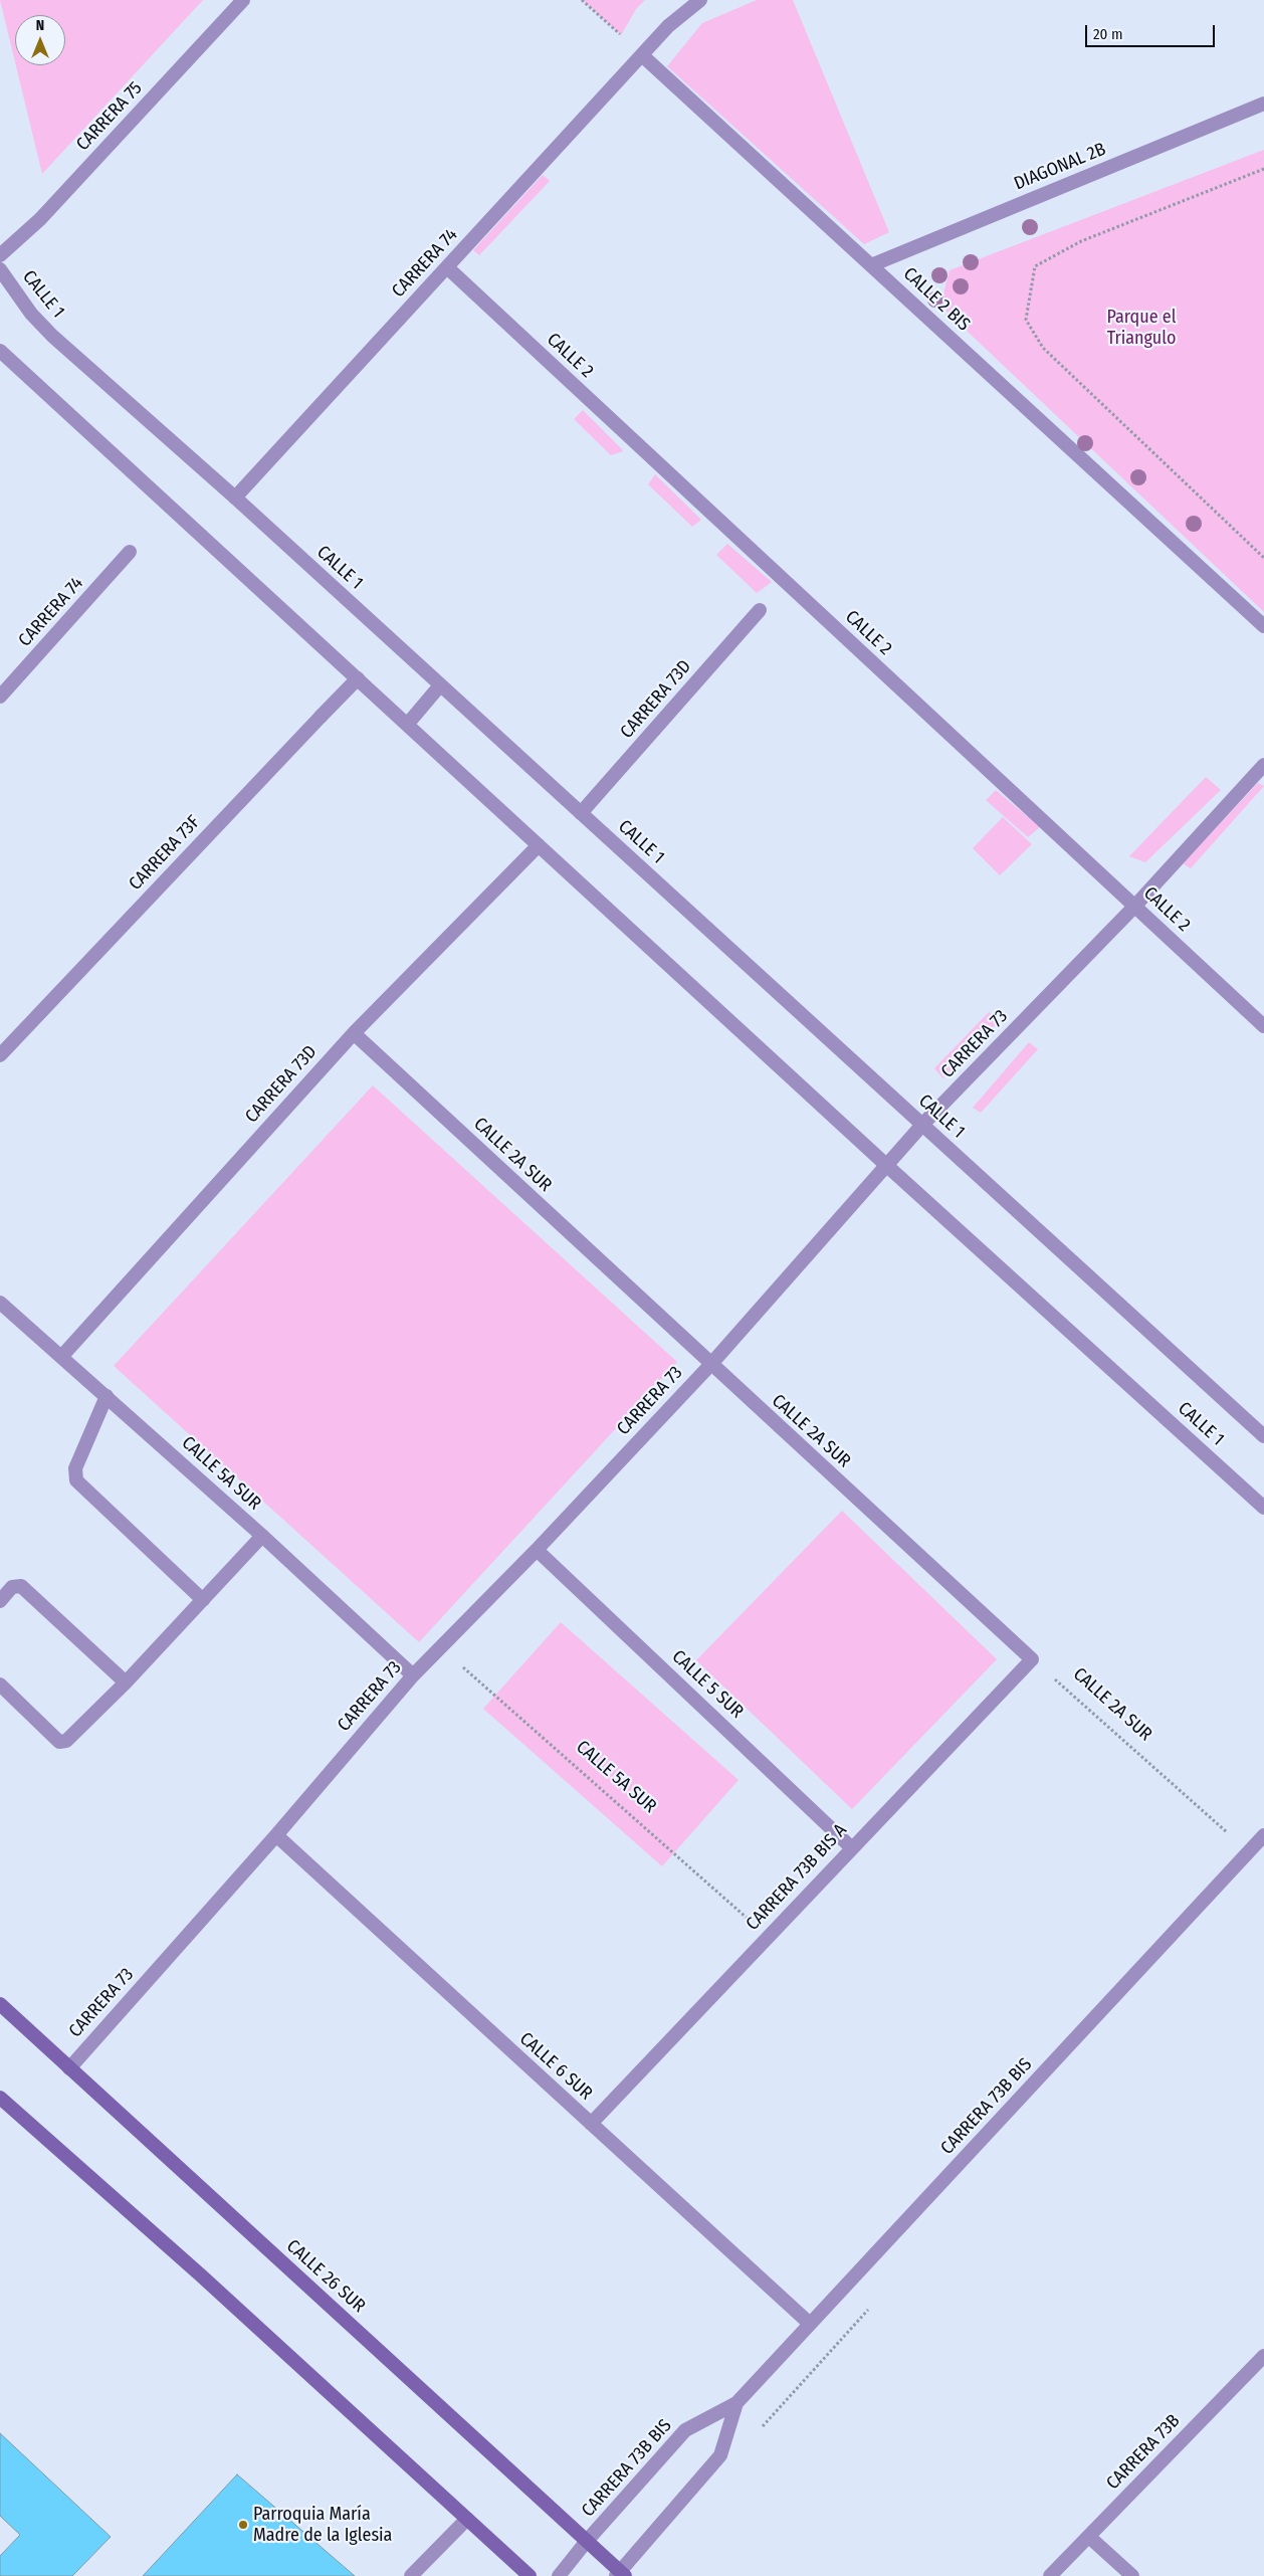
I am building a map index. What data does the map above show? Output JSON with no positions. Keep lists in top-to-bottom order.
{
  "streets": {
    "main road": ["CALLE 26 SUR"],
    "street": [
      "CARRERA 75",
      "DIAGONAL 2B",
      "CARRERA 74",
      "CALLE 1",
      "CALLE 2 BIS",
      "CALLE 2",
      "CARRERA 73D",
      "CARRERA 73F",
      "CARRERA 73",
      "CALLE 2A SUR",
      "CALLE 5A SUR",
      "CALLE 5 SUR",
      "CARRERA 73B BIS A",
      "CALLE 6 SUR",
      "CARRERA 73B BIS",
      "CARRERA 73B"
    ]
  },
  "crossings": [
    ["DIAGONAL 2B", "CALLE 2 BIS"],
    ["CARRERA 74", "CALLE 1"],
    ["CARRERA 74", "CALLE 2 BIS"],
    ["CARRERA 74", "CALLE 2"],
    ["CALLE 1", "CARRERA 73D"],
    ["CALLE 1", "CARRERA 73F"],
    ["CALLE 1", "CARRERA 73"],
    ["CALLE 2", "CARRERA 73"],
    ["CARRERA 73D", "CALLE 2A SUR"],
    ["CARRERA 73D", "CALLE 5A SUR"],
    ["CARRERA 73", "CALLE 2A SUR"],
    ["CARRERA 73", "CALLE 5A SUR"],
    ["CARRERA 73", "CALLE 5 SUR"],
    ["CARRERA 73", "CALLE 6 SUR"],
    ["CARRERA 73", "CALLE 26 SUR"],
    ["CALLE 2A SUR", "CARRERA 73B BIS A"],
    ["CALLE 2A SUR", "CARRERA 73B BIS"],
    ["CALLE 5A SUR", "CARRERA 73B BIS A"],
    ["CALLE 5 SUR", "CARRERA 73B BIS A"],
    ["CARRERA 73B BIS A", "CALLE 6 SUR"],
    ["CALLE 6 SUR", "CARRERA 73B BIS"],
    ["CARRERA 73B BIS", "CALLE 26 SUR"]
  ],
  "parks": ["Parque el Triangulo"],
  "places": ["Parroquia María Madre de la Iglesia"],
  "scale_bar": "20 m",
  "north": "top"
}
